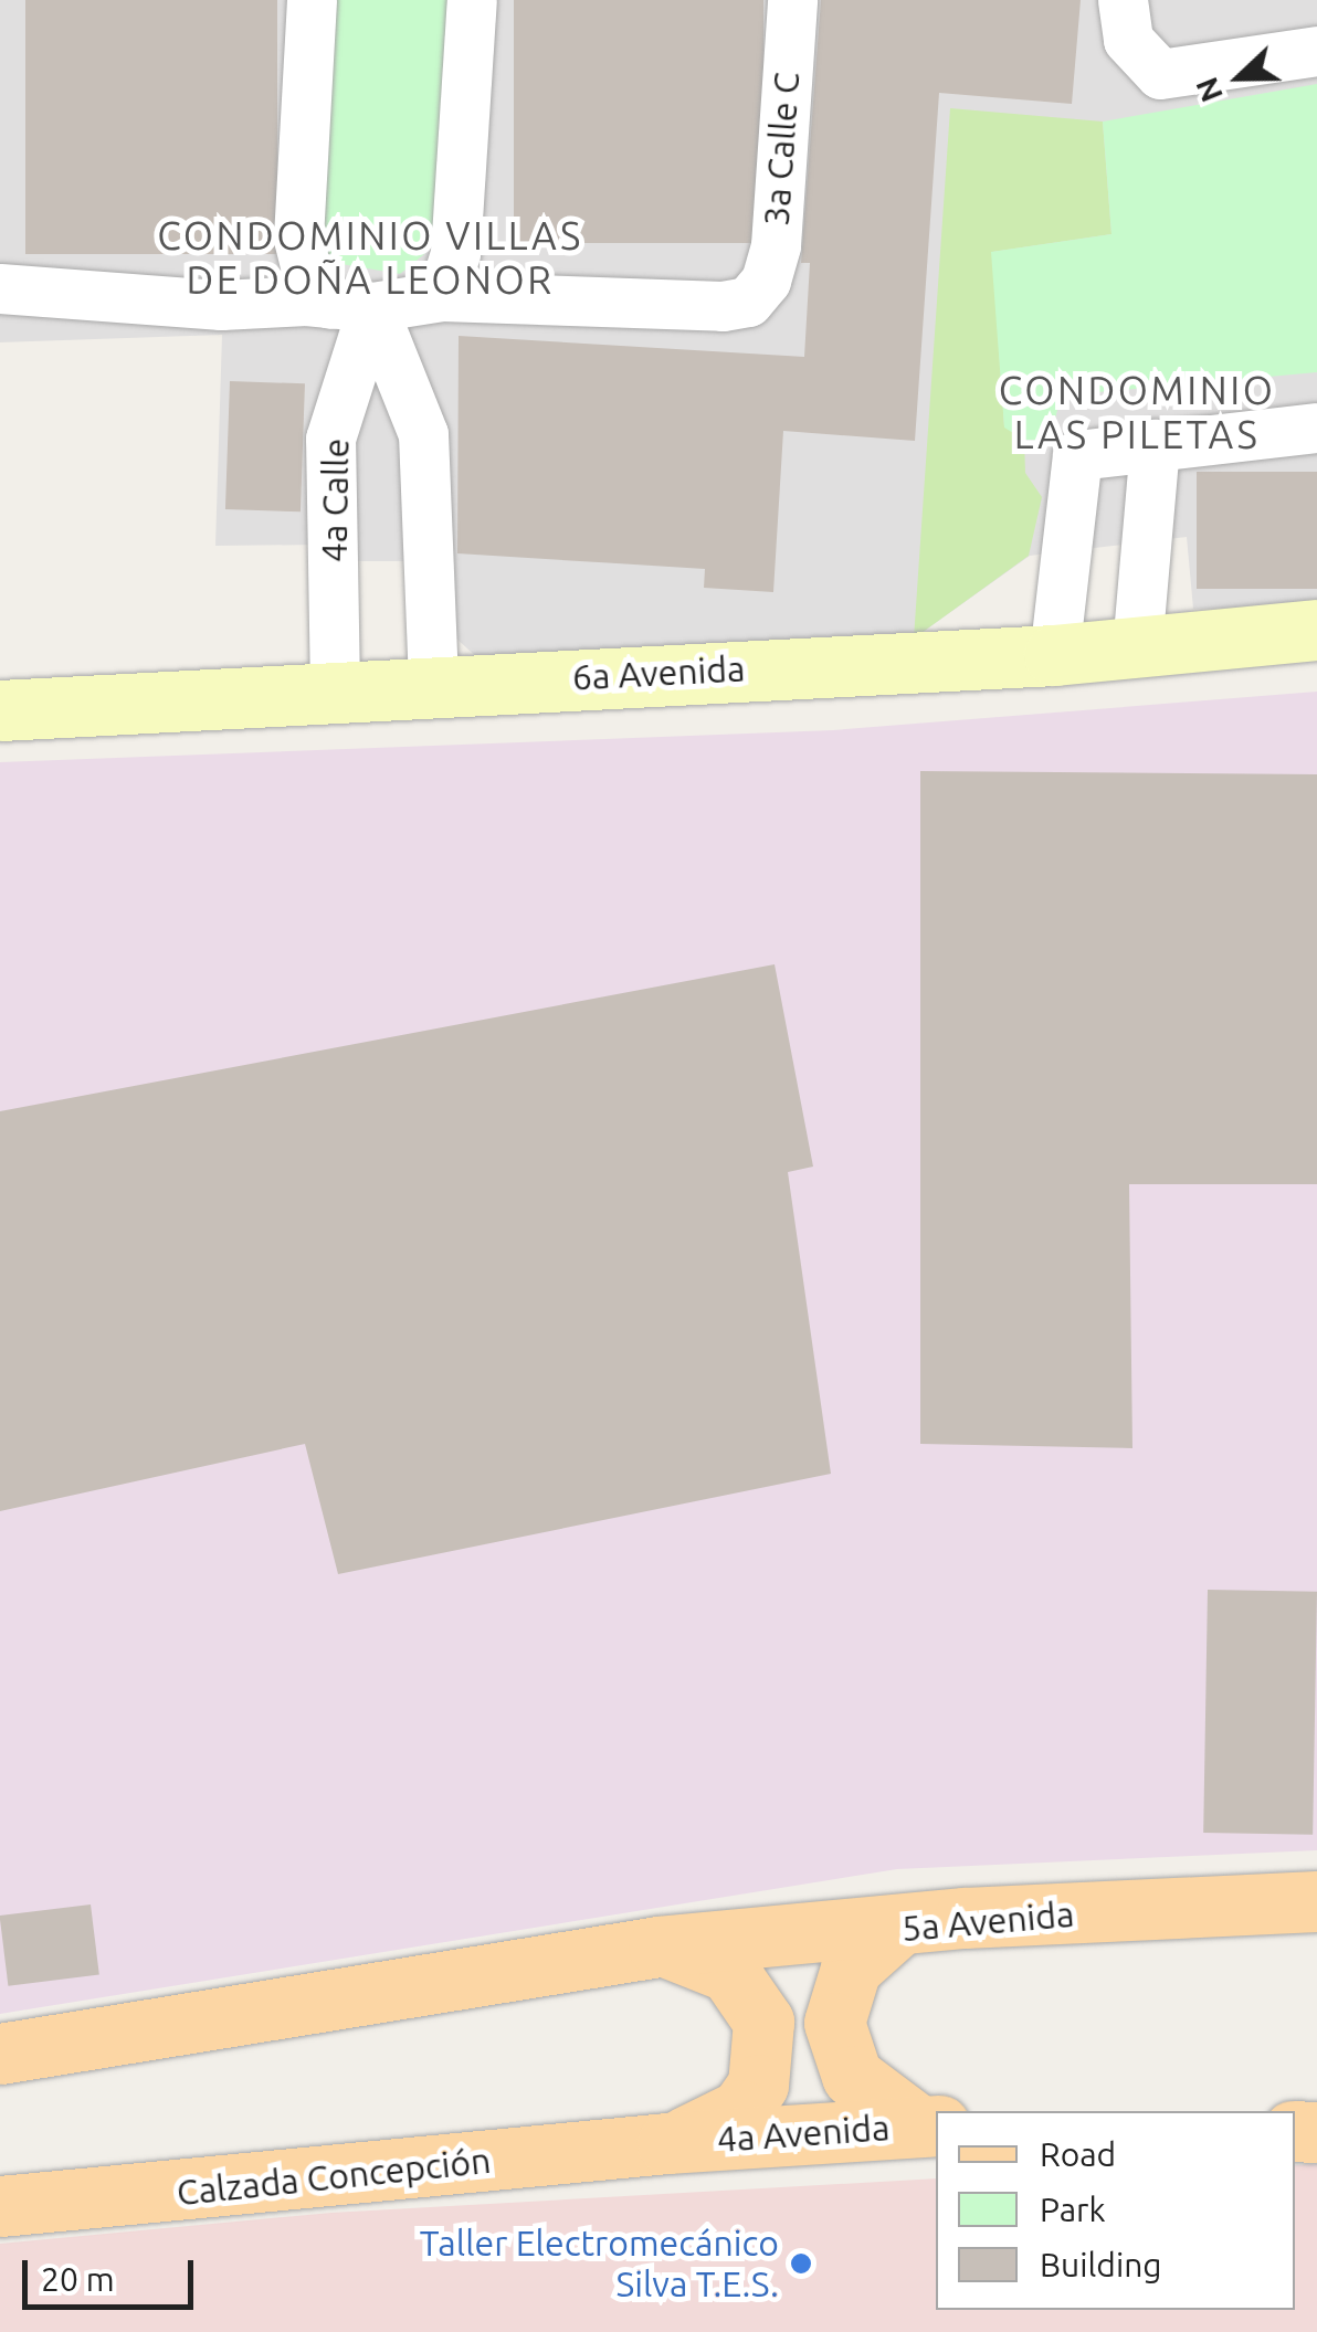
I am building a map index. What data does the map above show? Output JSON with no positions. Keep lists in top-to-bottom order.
{
  "streets": {
    "main road": [
      "6a Avenida",
      "5a Avenida",
      "4a Avenida",
      "Calzada Concepción"
    ],
    "street": ["3a Calle C", "4a Calle"]
  },
  "crossings": [
    ["4a Calle", "6a Avenida"],
    ["4a Avenida", "Calzada Concepción"]
  ],
  "districts": ["CONDOMINIO VILLAS DE DOÑA LEONOR", "CONDOMINIO LAS PILETAS"],
  "places": ["Taller Electromecánico Silva T.E.S."],
  "legend": ["Road", "Park", "Building"],
  "scale_bar": "20 m",
  "north": "left"
}
